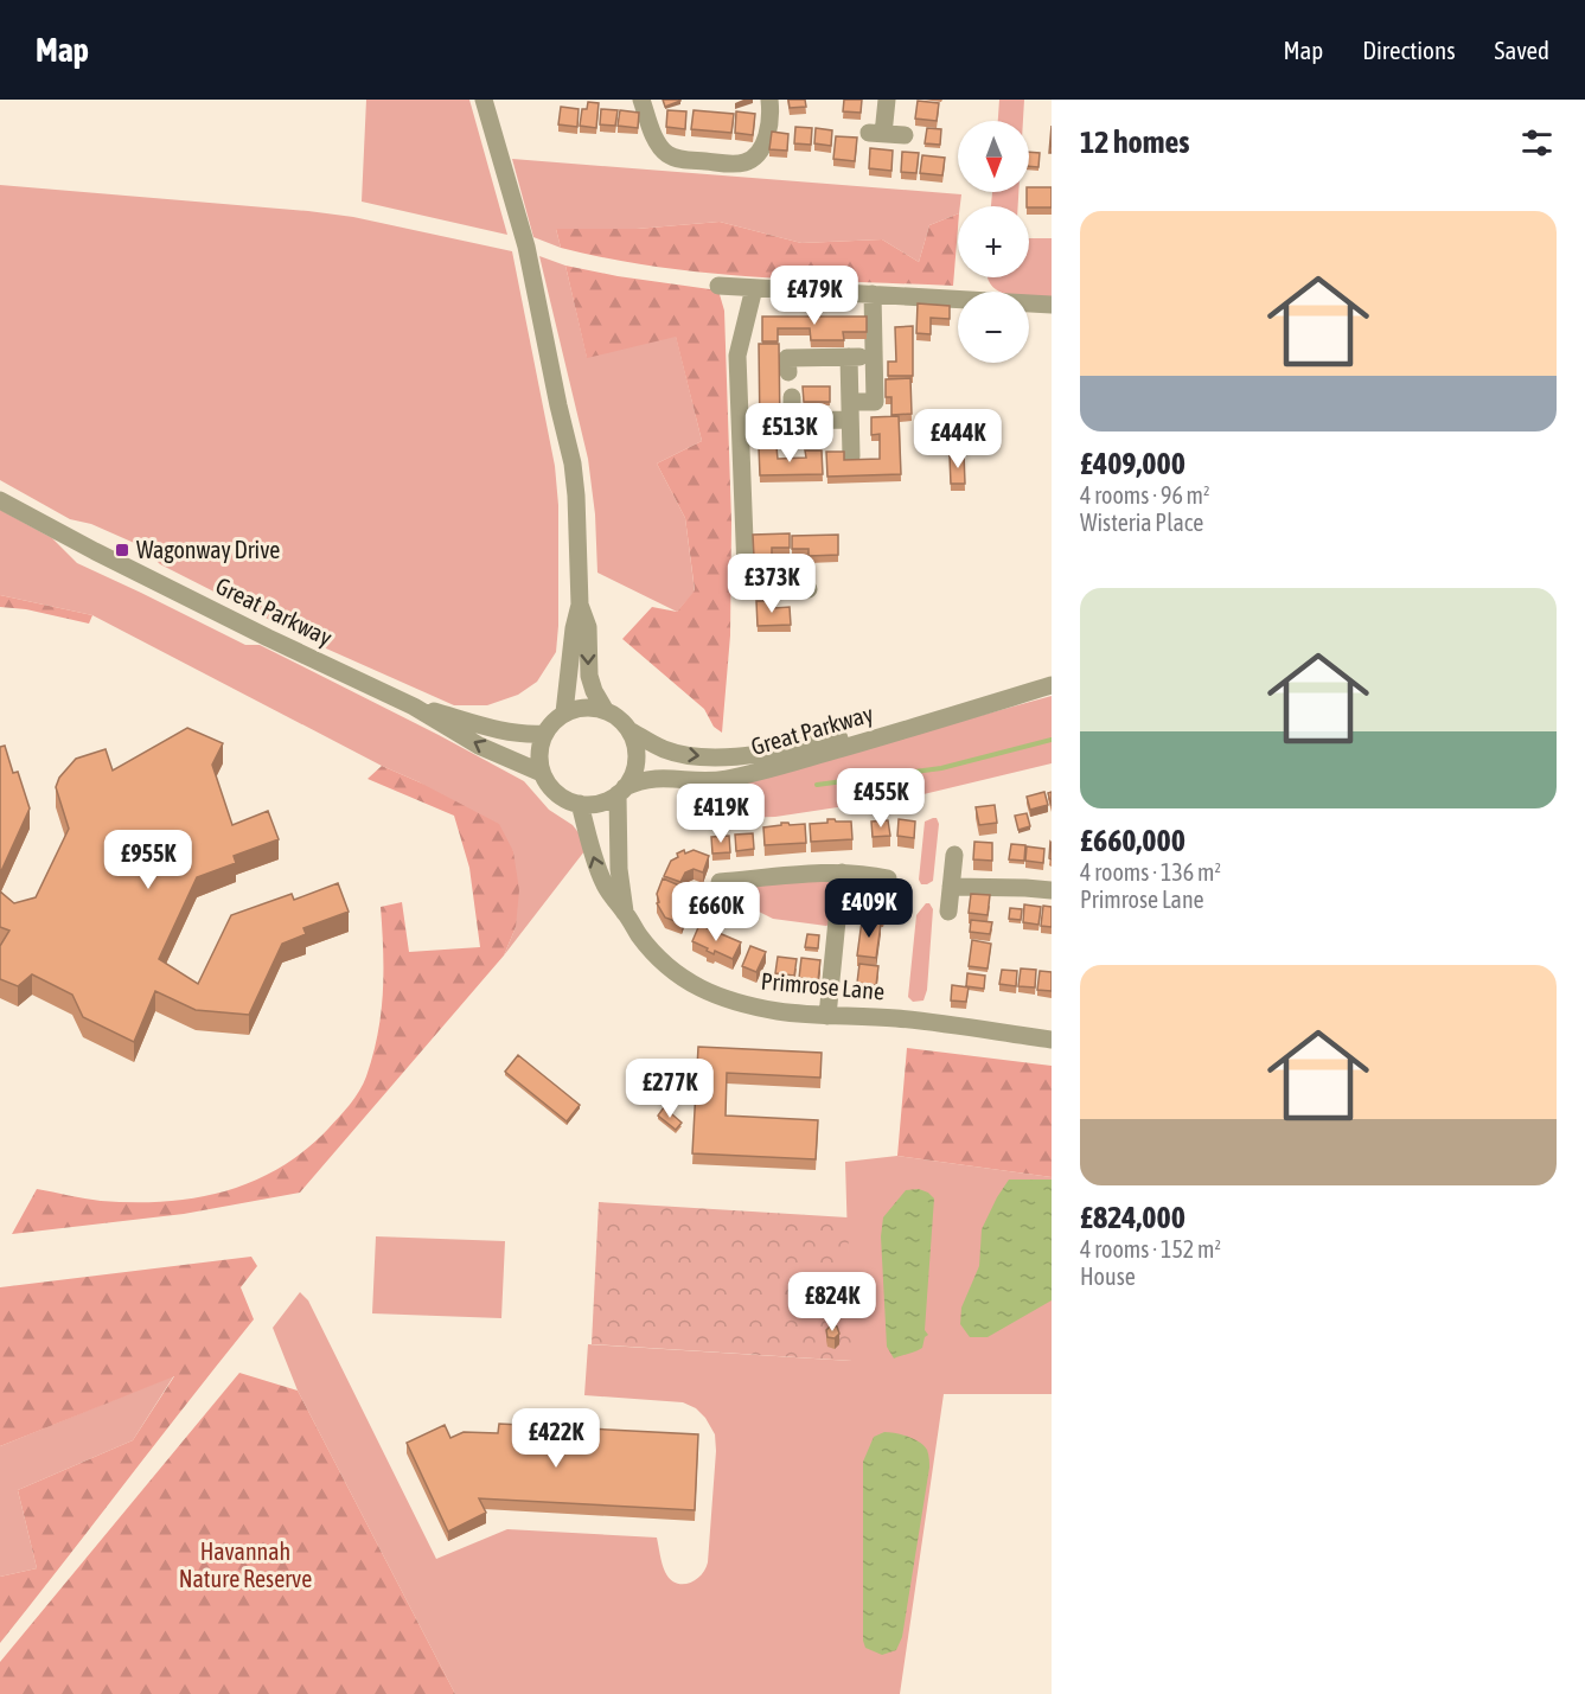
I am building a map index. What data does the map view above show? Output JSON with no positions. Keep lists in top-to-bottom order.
{
  "streets": {
    "street": ["Great Parkway", "Primrose Lane"]
  },
  "crossings": [
    ["Great Parkway", "Primrose Lane"]
  ],
  "parks": ["Havannah Nature Reserve"],
  "places": {
    "transit": ["Wagonway Drive"]
  },
  "north": "bottom",
  "page": {
    "header": "Map",
    "nav": ["Map", "Directions", "Saved"],
    "heading": "12 homes",
    "map_buttons": ["+", "−"],
    "list": [
      {
        "name": "£409,000",
        "note": "4 rooms · 96 m² · Wisteria Place"
      },
      {
        "name": "£660,000",
        "note": "4 rooms · 136 m² · Primrose Lane"
      },
      {
        "name": "£824,000",
        "note": "4 rooms · 152 m² · House"
      }
    ],
    "price": [
      "£479K",
      "£513K",
      "£444K",
      "£373K",
      "£455K",
      "£419K",
      "£955K",
      "£409K",
      "£660K",
      "£277K",
      "£824K",
      "£422K"
    ]
  }
}
